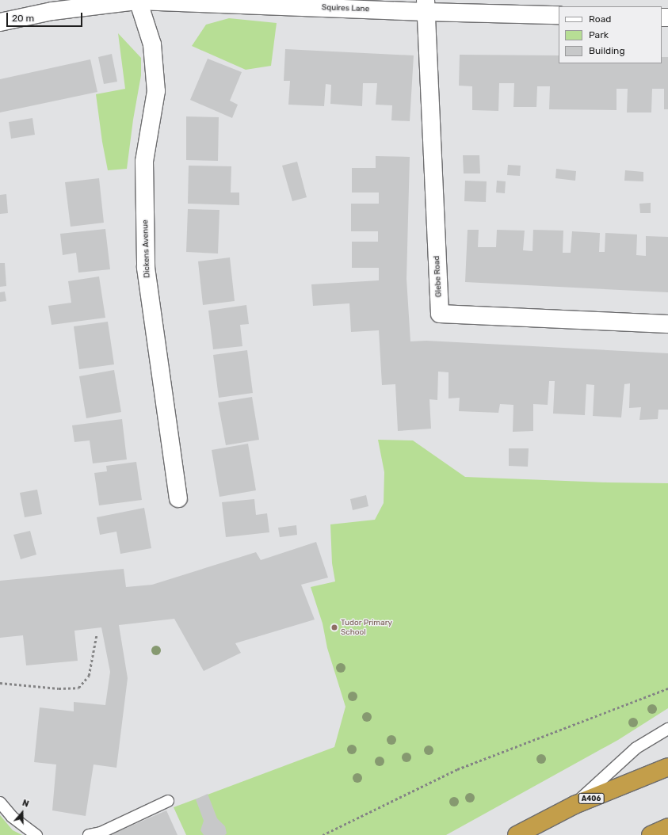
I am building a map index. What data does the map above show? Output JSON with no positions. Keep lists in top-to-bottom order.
{
  "streets": {
    "highway": ["A406"],
    "street": ["Squires Lane", "Dickens Avenue", "Glebe Road"]
  },
  "crossings": [
    ["Squires Lane", "Dickens Avenue"],
    ["Squires Lane", "Glebe Road"]
  ],
  "places": ["Tudor Primary School"],
  "legend": ["Road", "Park", "Building"],
  "scale_bar": "20 m",
  "north": "top"
}
